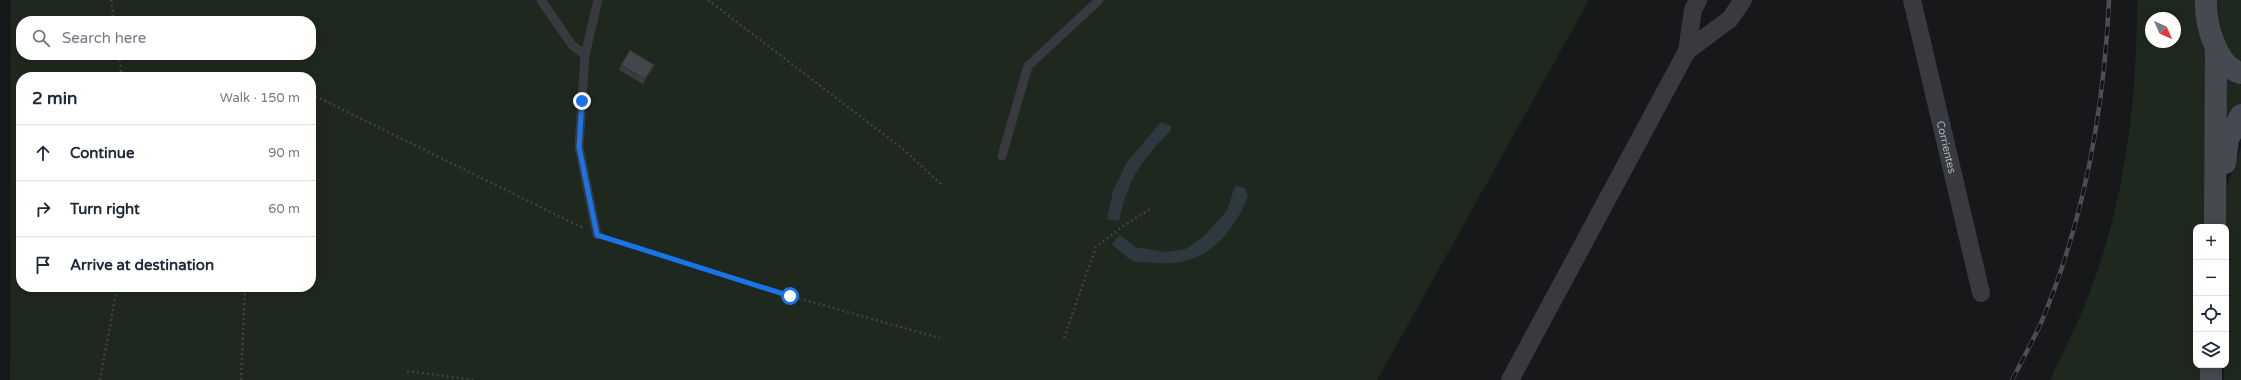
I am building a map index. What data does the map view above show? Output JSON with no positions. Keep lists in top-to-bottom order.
{
  "streets": {
    "street": ["Corrientes"]
  },
  "north": "bottom right",
  "page": {
    "search": "Search here",
    "heading": ["2 min", "Walk · 150 m"],
    "list": [
      ["Continue", "90 m"],
      ["Turn right", "60 m"],
      "Arrive at destination"
    ],
    "map_buttons": ["+", "−"]
  }
}
